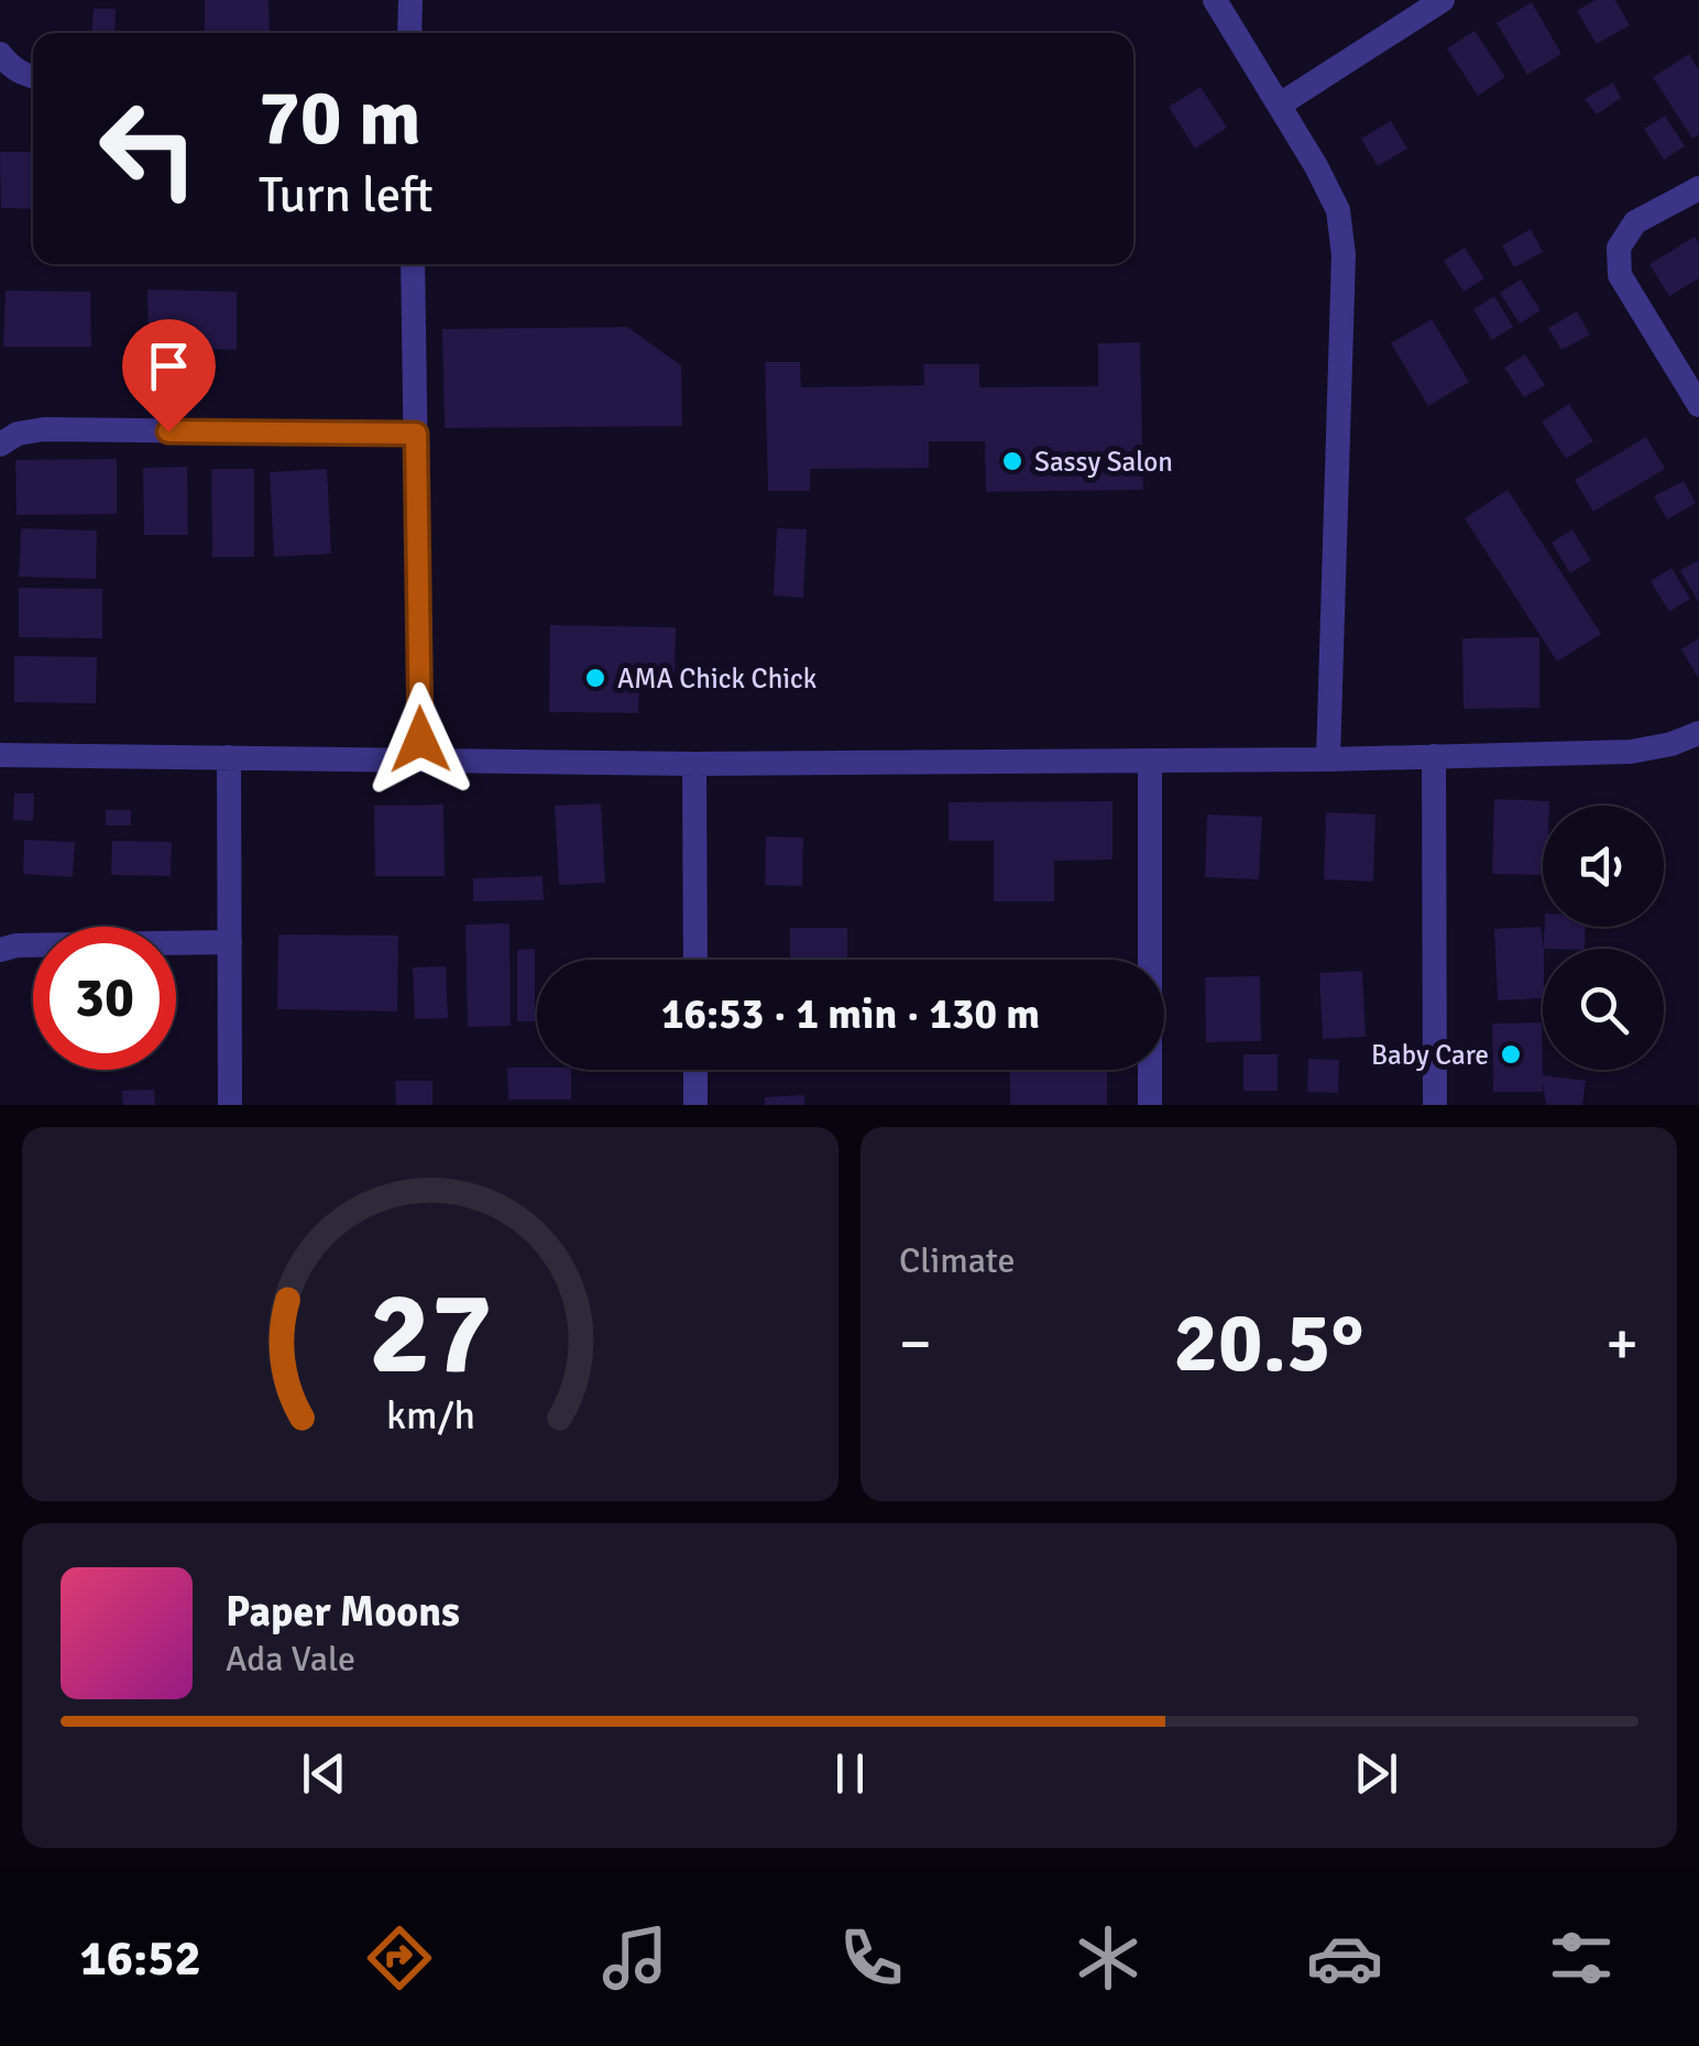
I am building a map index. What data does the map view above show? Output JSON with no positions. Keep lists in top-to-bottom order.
{
  "places": ["Sassy Salon", "AMA Chick Chick", "Baby Care"],
  "page": {
    "turn": ["70 m", "Turn left"],
    "limit": "30",
    "trip": "16:53 · 1 min · 130 m",
    "tile": "Climate",
    "heat": ["−", "20.5°", "+"],
    "song": ["Paper Moons", "Ada Vale"],
    "tabs": "16:52",
    "gauge": ["27", "km/h"]
  }
}
